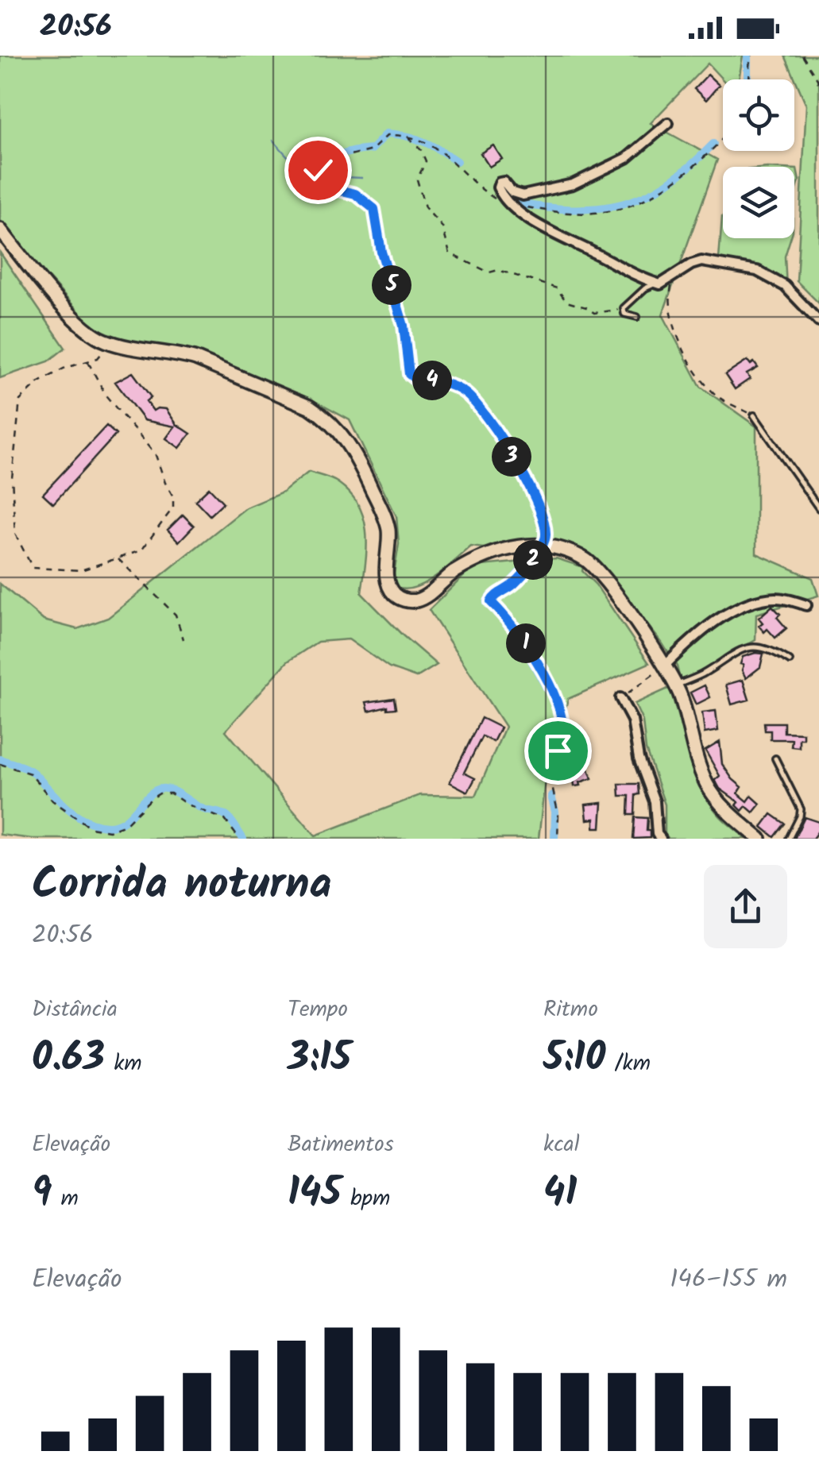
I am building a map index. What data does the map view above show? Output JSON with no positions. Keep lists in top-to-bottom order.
{
  "page": {
    "status": "20:56",
    "pins": [
      "5",
      "4",
      "3",
      "2",
      "1"
    ],
    "heading": ["Corrida noturna", "20:56"],
    "stats": [
      ["Distância", "0.63 km"],
      ["Tempo", "3:15"],
      ["Ritmo", "5:10 /km"],
      ["Elevação", "9 m"],
      ["Batimentos", "145 bpm"],
      ["kcal", "41"]
    ],
    "chart": ["Elevação", "146–155 m"]
  }
}
